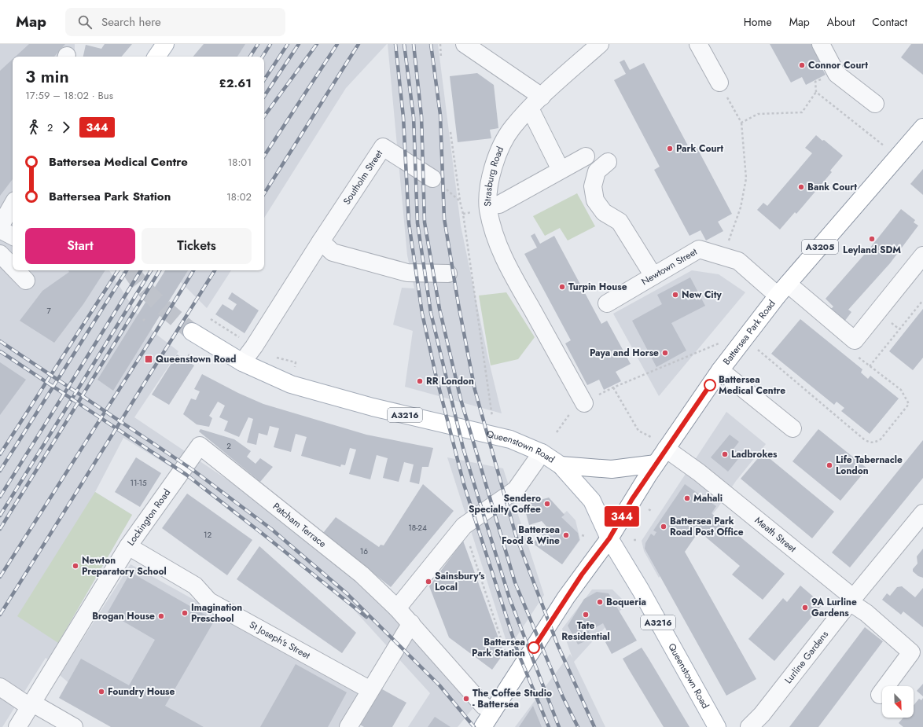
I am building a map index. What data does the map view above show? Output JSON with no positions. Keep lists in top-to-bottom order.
{
  "streets": {
    "main road": [
      "A3205",
      "Battersea Park Road",
      "A3216",
      "Queenstown Road"
    ],
    "street": [
      "Southolm Street",
      "Strasburg Road",
      "Newtown Street",
      "Lockington Road",
      "Patcham Terrace",
      "Meath Street",
      "St Joseph's Street",
      "Lurline Gardens"
    ]
  },
  "crossings": [
    ["Southolm Street", "Queenstown Road"],
    ["Newtown Street", "Battersea Park Road"],
    ["Battersea Park Road", "A3216"],
    ["Battersea Park Road", "Queenstown Road"],
    ["Battersea Park Road", "Patcham Terrace"],
    ["Battersea Park Road", "Meath Street"],
    ["A3216", "Queenstown Road"],
    ["Lockington Road", "Patcham Terrace"],
    ["Lockington Road", "St Joseph's Street"],
    ["Meath Street", "Lurline Gardens"]
  ],
  "places": {
    "other": [
      "Connor Court",
      "Park Court",
      "Bank Court",
      "Leyland SDM",
      "Turpin House",
      "New City",
      "Paya and Horse",
      "RR London",
      "Battersea Medical Centre",
      "Ladbrokes",
      "Life Tabernacle London",
      "Mahali",
      "Sendero Specialty Coffee",
      "Battersea Park Road Post Office",
      "Battersea Food & Wine",
      "Newton Preparatory School",
      "Sainsbury's Local",
      "Boqueria",
      "9A Lurline Gardens",
      "Imagination Preschool",
      "Tate Residential",
      "Brogan House",
      "Battersea Park Station",
      "Foundry House",
      "The Coffee Studio - Battersea"
    ],
    "transit": ["Queenstown Road"]
  },
  "lines": ["bus line 344"],
  "house_numbers": [
    "7",
    "2",
    "11-15",
    "18-24",
    "12",
    "16"
  ],
  "north": "bottom right",
  "page": {
    "header": "Map",
    "search": "Search here",
    "nav": [
      "Home",
      "Map",
      "About",
      "Contact"
    ],
    "on_map": "344",
    "heading": ["3 min", "17:59 – 18:02 · Bus", "£2.61"],
    "legs": ["2", "344"],
    "list": [
      {
        "name": "Battersea Medical Centre",
        "value": "18:01"
      },
      {
        "name": "Battersea Park Station",
        "value": "18:02"
      }
    ],
    "buttons": ["Start", "Tickets"]
  }
}
